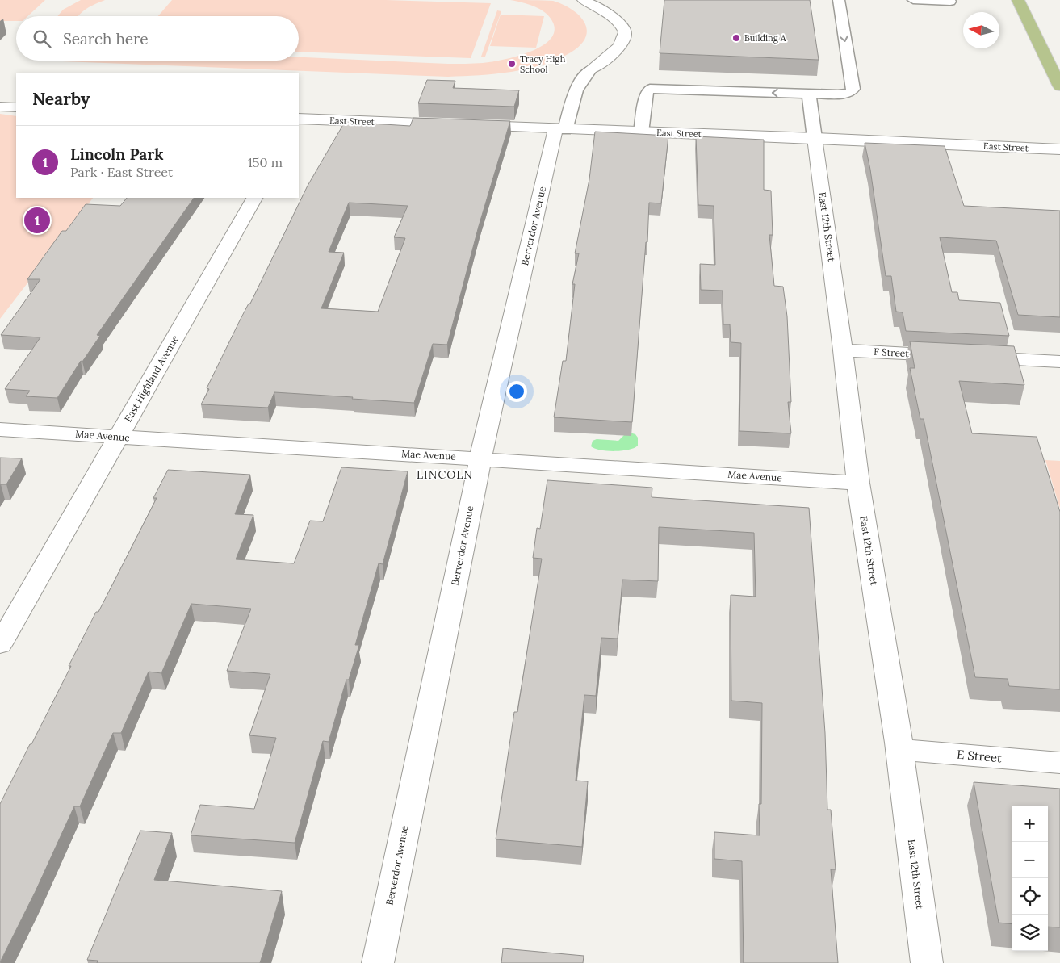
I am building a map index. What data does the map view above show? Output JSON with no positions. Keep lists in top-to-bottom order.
{
  "streets": {
    "street": [
      "East Street",
      "Berverdor Avenue",
      "East 12th Street",
      "F Street",
      "East Highland Avenue",
      "Mae Avenue",
      "E Street"
    ]
  },
  "crossings": [
    ["East Street", "Berverdor Avenue"],
    ["East Street", "East 12th Street"],
    ["Berverdor Avenue", "Mae Avenue"],
    ["East 12th Street", "F Street"],
    ["East 12th Street", "Mae Avenue"],
    ["East 12th Street", "E Street"],
    ["East Highland Avenue", "Mae Avenue"]
  ],
  "districts": ["LINCOLN"],
  "places": ["Building A", "Tracy High School"],
  "north": "left",
  "page": {
    "search": "Search here",
    "heading": "Nearby",
    "list": [
      {
        "mark": "1",
        "name": "Lincoln Park",
        "note": "Park · East Street",
        "value": "150 m"
      }
    ],
    "pins": "1",
    "map_buttons": ["+", "−"]
  }
}
